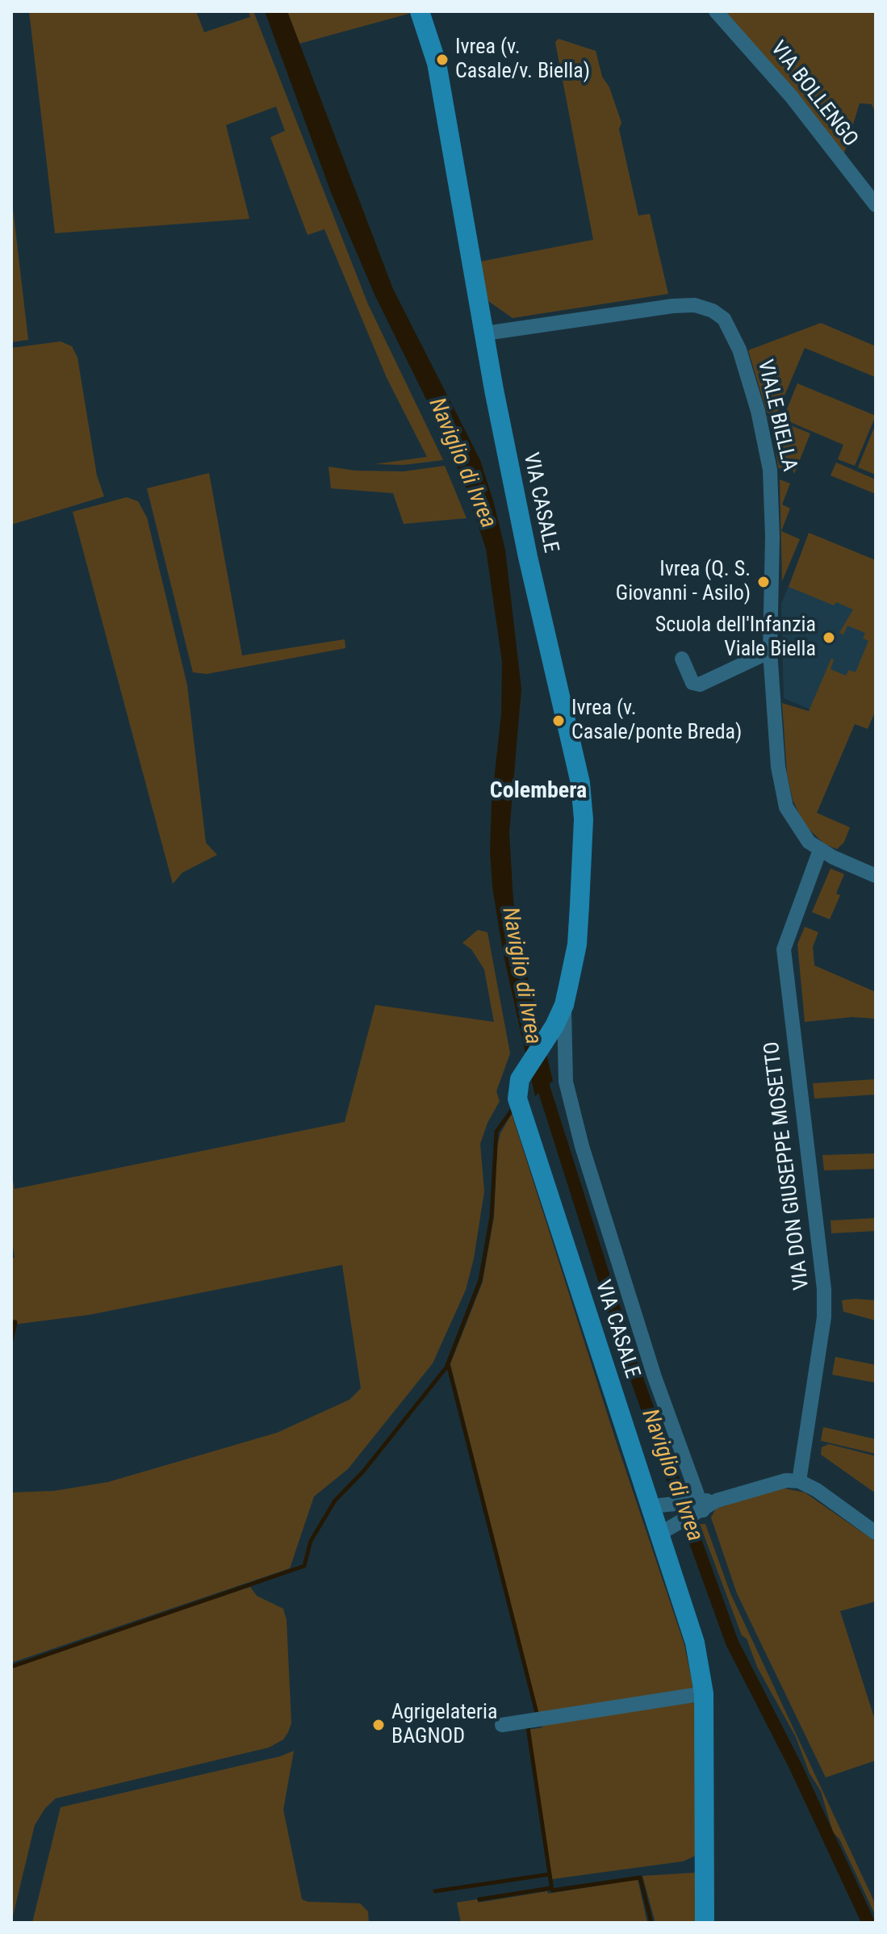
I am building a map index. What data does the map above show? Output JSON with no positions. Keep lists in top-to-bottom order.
{
  "streets": {
    "main road": ["VIA CASALE"],
    "street": ["VIA BOLLENGO", "VIALE BIELLA", "VIA DON GIUSEPPE MOSETTO"]
  },
  "crossings": [
    ["VIALE BIELLA", "VIA CASALE"],
    ["VIALE BIELLA", "VIA DON GIUSEPPE MOSETTO"]
  ],
  "districts": ["Colembera"],
  "water": ["Naviglio di Ivrea"],
  "places": [
    "Ivrea (v. Casale/v. Biella)",
    "Ivrea (Q. S. Giovanni - Asilo)",
    "Scuola dell'Infanzia Viale Biella",
    "Ivrea (v. Casale/ponte Breda)",
    "Agrigelateria BAGNOD"
  ]
}
